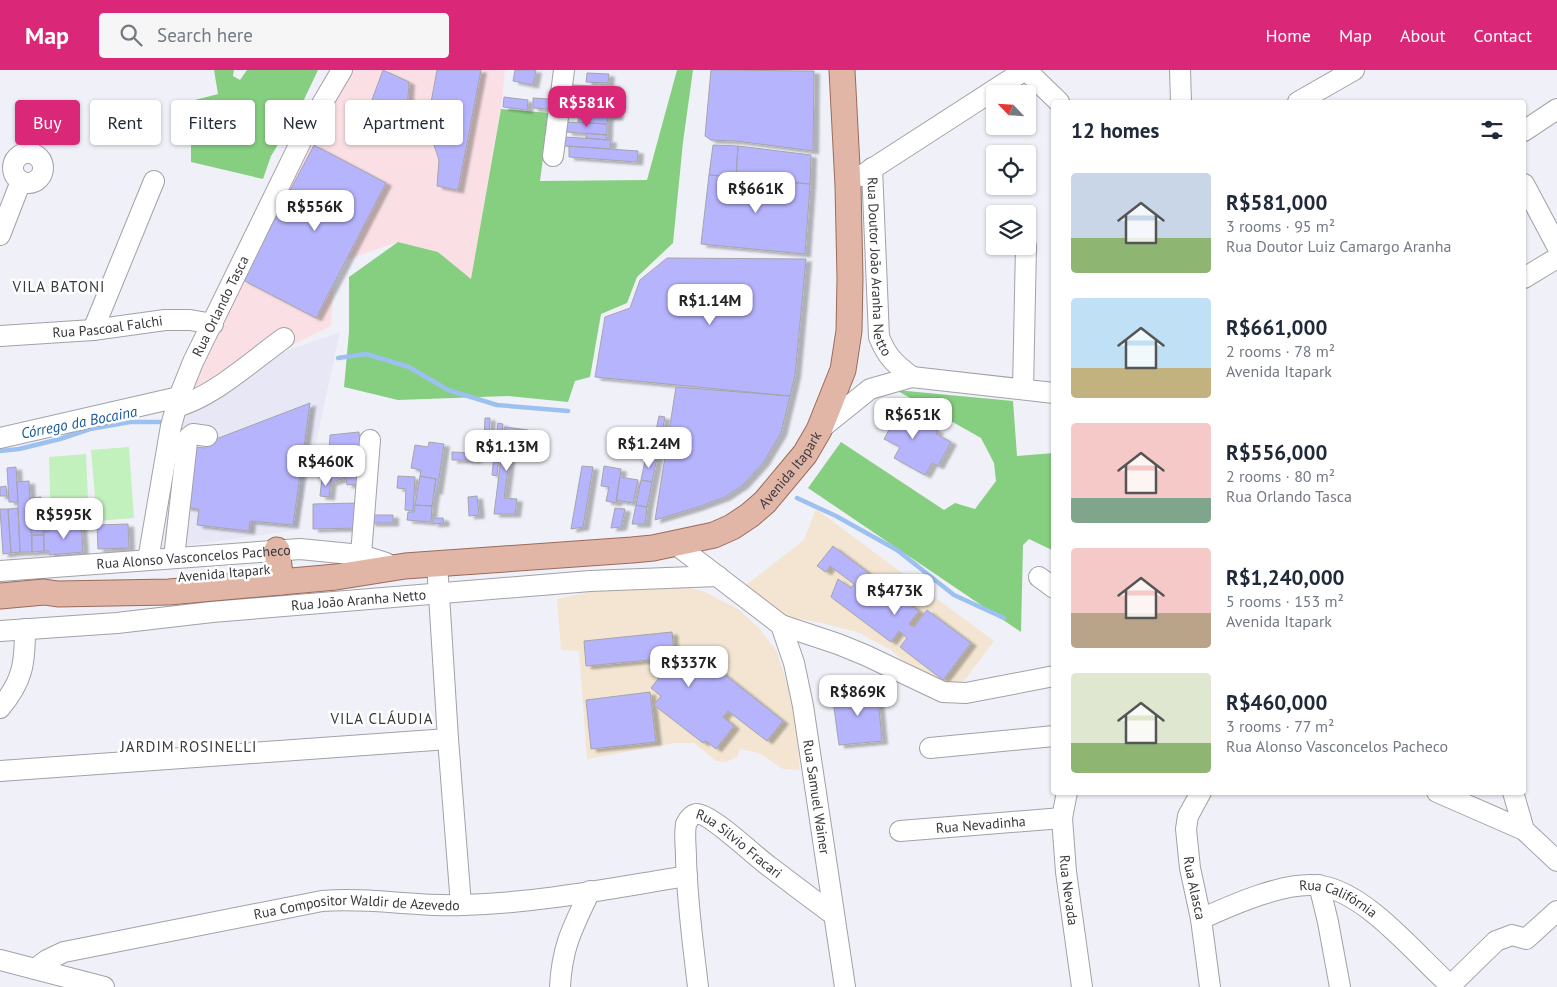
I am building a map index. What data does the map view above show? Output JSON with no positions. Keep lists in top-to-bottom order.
{
  "streets": {
    "main road": ["Avenida Itapark"],
    "street": [
      "Rua Doutor João Aranha Netto",
      "Rua Orlando Tasca",
      "Rua Pascoal Falchi",
      "Rua Alonso Vasconcelos Pacheco",
      "Rua João Aranha Netto",
      "Rua Samuel Wainer",
      "Rua Nevadinha",
      "Rua Silvio Fracari",
      "Rua Alasca",
      "Rua Nevada",
      "Rua Califórnia",
      "Rua Compositor Waldir de Azevedo"
    ]
  },
  "crossings": [
    ["Rua Orlando Tasca", "Rua Pascoal Falchi"],
    ["Rua Orlando Tasca", "Rua Alonso Vasconcelos Pacheco"],
    ["Avenida Itapark", "Rua Alonso Vasconcelos Pacheco"],
    ["Rua Samuel Wainer", "Rua Silvio Fracari"],
    ["Rua Nevadinha", "Rua Nevada"],
    ["Rua Silvio Fracari", "Rua Compositor Waldir de Azevedo"],
    ["Rua Alasca", "Rua Califórnia"]
  ],
  "districts": ["VILA BATONI", "VILA CLÁUDIA", "JARDIM ROSINELLI"],
  "water": ["Córrego da Bocaina"],
  "north": "top left",
  "page": {
    "header": "Map",
    "search": "Search here",
    "nav": [
      "Home",
      "Map",
      "About",
      "Contact"
    ],
    "price": [
      "R$581K",
      "R$661K",
      "R$556K",
      "R$1.14M",
      "R$651K",
      "R$1.24M",
      "R$1.13M",
      "R$460K",
      "R$595K",
      "R$473K",
      "R$337K",
      "R$869K"
    ],
    "chip": [
      "Buy",
      "Rent",
      "Filters",
      "New",
      "Apartment"
    ],
    "heading": "12 homes",
    "list": [
      {
        "name": "R$581,000",
        "note": "3 rooms · 95 m² · Rua Doutor Luiz Camargo Aranha"
      },
      {
        "name": "R$661,000",
        "note": "2 rooms · 78 m² · Avenida Itapark"
      },
      {
        "name": "R$556,000",
        "note": "2 rooms · 80 m² · Rua Orlando Tasca"
      },
      {
        "name": "R$1,240,000",
        "note": "5 rooms · 153 m² · Avenida Itapark"
      },
      {
        "name": "R$460,000",
        "note": "3 rooms · 77 m² · Rua Alonso Vasconcelos Pacheco"
      }
    ]
  }
}
